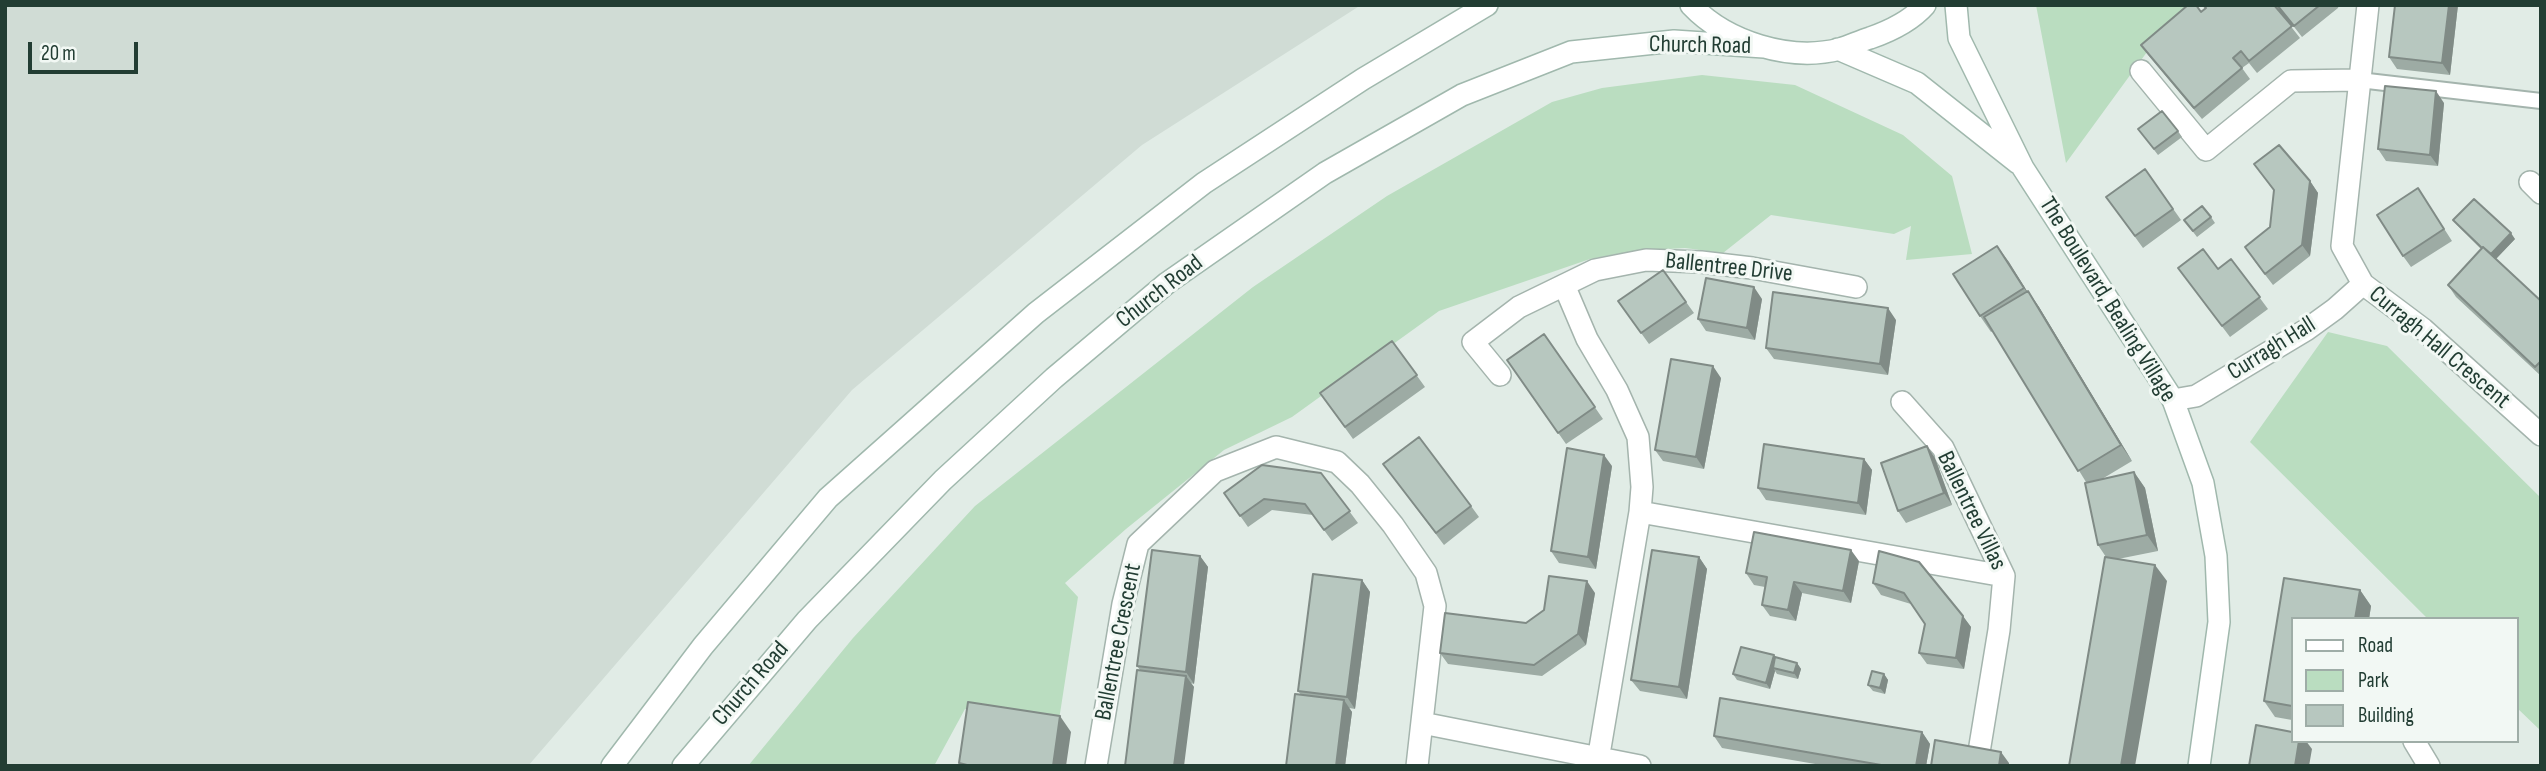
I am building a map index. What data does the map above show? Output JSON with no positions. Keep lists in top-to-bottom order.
{
  "streets": {
    "street": [
      "Church Road",
      "Ballentree Drive",
      "The Boulevard, Bealing Village",
      "Curragh Hall Crescent",
      "Curragh Hall",
      "Ballentree Villas",
      "Ballentree Crescent"
    ]
  },
  "crossings": [
    ["The Boulevard, Bealing Village", "Curragh Hall"],
    ["Curragh Hall Crescent", "Curragh Hall"]
  ],
  "legend": ["Road", "Park", "Building"],
  "scale_bar": "20 m"
}
